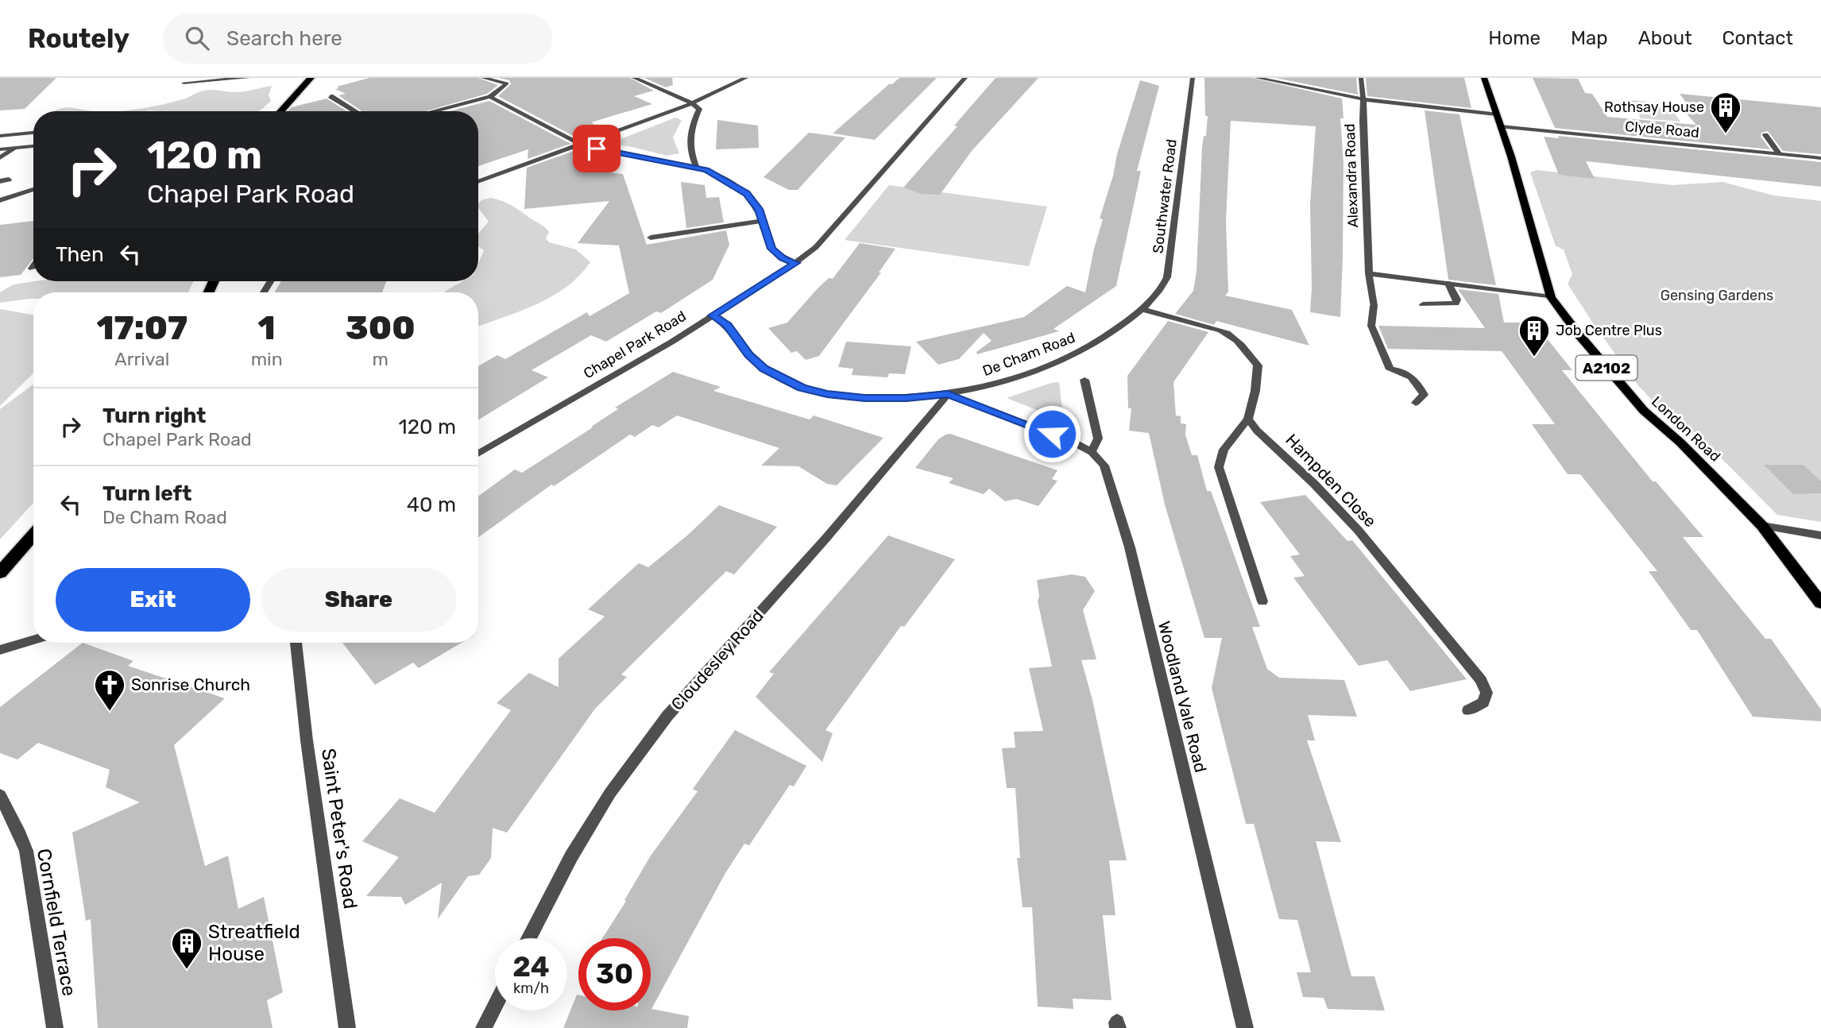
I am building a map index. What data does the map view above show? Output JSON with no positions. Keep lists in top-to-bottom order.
{
  "streets": {
    "main road": ["A2102", "London Road"],
    "street": [
      "Clyde Road",
      "Alexandra Road",
      "Southwater Road",
      "Chapel Park Road",
      "De Cham Road",
      "Hampden Close",
      "Cloudesley Road",
      "Woodland Vale Road",
      "Saint Peter's Road",
      "Cornfield Terrace"
    ]
  },
  "crossings": [
    ["Clyde Road", "London Road"],
    ["Southwater Road", "De Cham Road"],
    ["Chapel Park Road", "De Cham Road"],
    ["De Cham Road", "Cloudesley Road"],
    ["De Cham Road", "Woodland Vale Road"]
  ],
  "parks": ["Gensing Gardens"],
  "places": {
    "building": ["Rothsay House", "Job Centre Plus", "Streatfield House"],
    "church": ["Sonrise Church"]
  },
  "page": {
    "header": "Routely",
    "search": "Search here",
    "nav": [
      "Home",
      "Map",
      "About",
      "Contact"
    ],
    "turn": ["120 m", "Chapel Park Road"],
    "then": "Then",
    "eta": [
      "17:07",
      "Arrival",
      "1",
      "min",
      "300",
      "m"
    ],
    "list": [
      {
        "name": "Turn right",
        "note": "Chapel Park Road",
        "value": "120 m"
      },
      {
        "name": "Turn left",
        "note": "De Cham Road",
        "value": "40 m"
      }
    ],
    "buttons": ["Exit", "Share"],
    "speed": "24 km/h",
    "limit": "30"
  }
}
